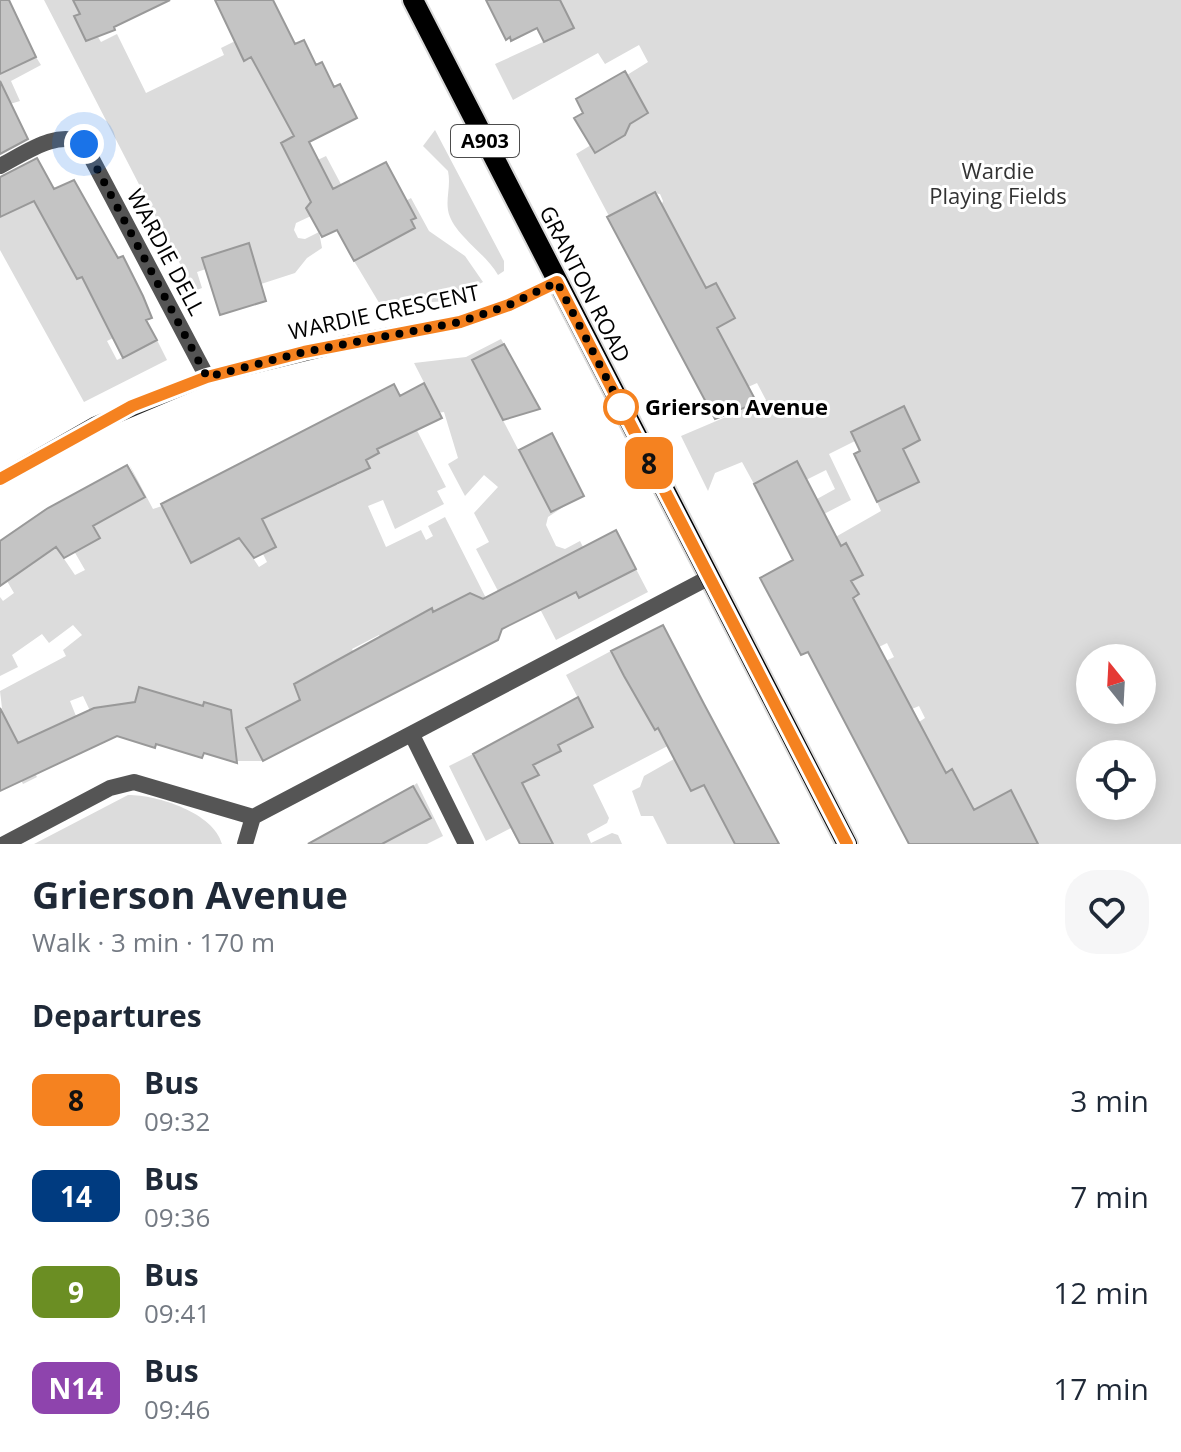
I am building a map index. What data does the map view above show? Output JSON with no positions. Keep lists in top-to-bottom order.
{
  "streets": {
    "main road": ["A903", "GRANTON ROAD"],
    "street": ["WARDIE DELL", "WARDIE CRESCENT"]
  },
  "crossings": [
    ["WARDIE DELL", "WARDIE CRESCENT"],
    ["GRANTON ROAD", "WARDIE CRESCENT"]
  ],
  "parks": ["Wardie Playing Fields"],
  "places": ["Grierson Avenue"],
  "lines": ["bus line 8"],
  "north": "top",
  "page": {
    "on_map": "8",
    "heading": [
      ["Grierson Avenue", "Walk · 3 min · 170 m"],
      "Departures"
    ],
    "list": [
      {
        "mark": "8",
        "name": "Bus",
        "note": "09:32",
        "value": "3 min"
      },
      {
        "mark": "14",
        "name": "Bus",
        "note": "09:36",
        "value": "7 min"
      },
      {
        "mark": "9",
        "name": "Bus",
        "note": "09:41",
        "value": "12 min"
      },
      {
        "mark": "N14",
        "name": "Bus",
        "note": "09:46",
        "value": "17 min"
      }
    ]
  }
}
